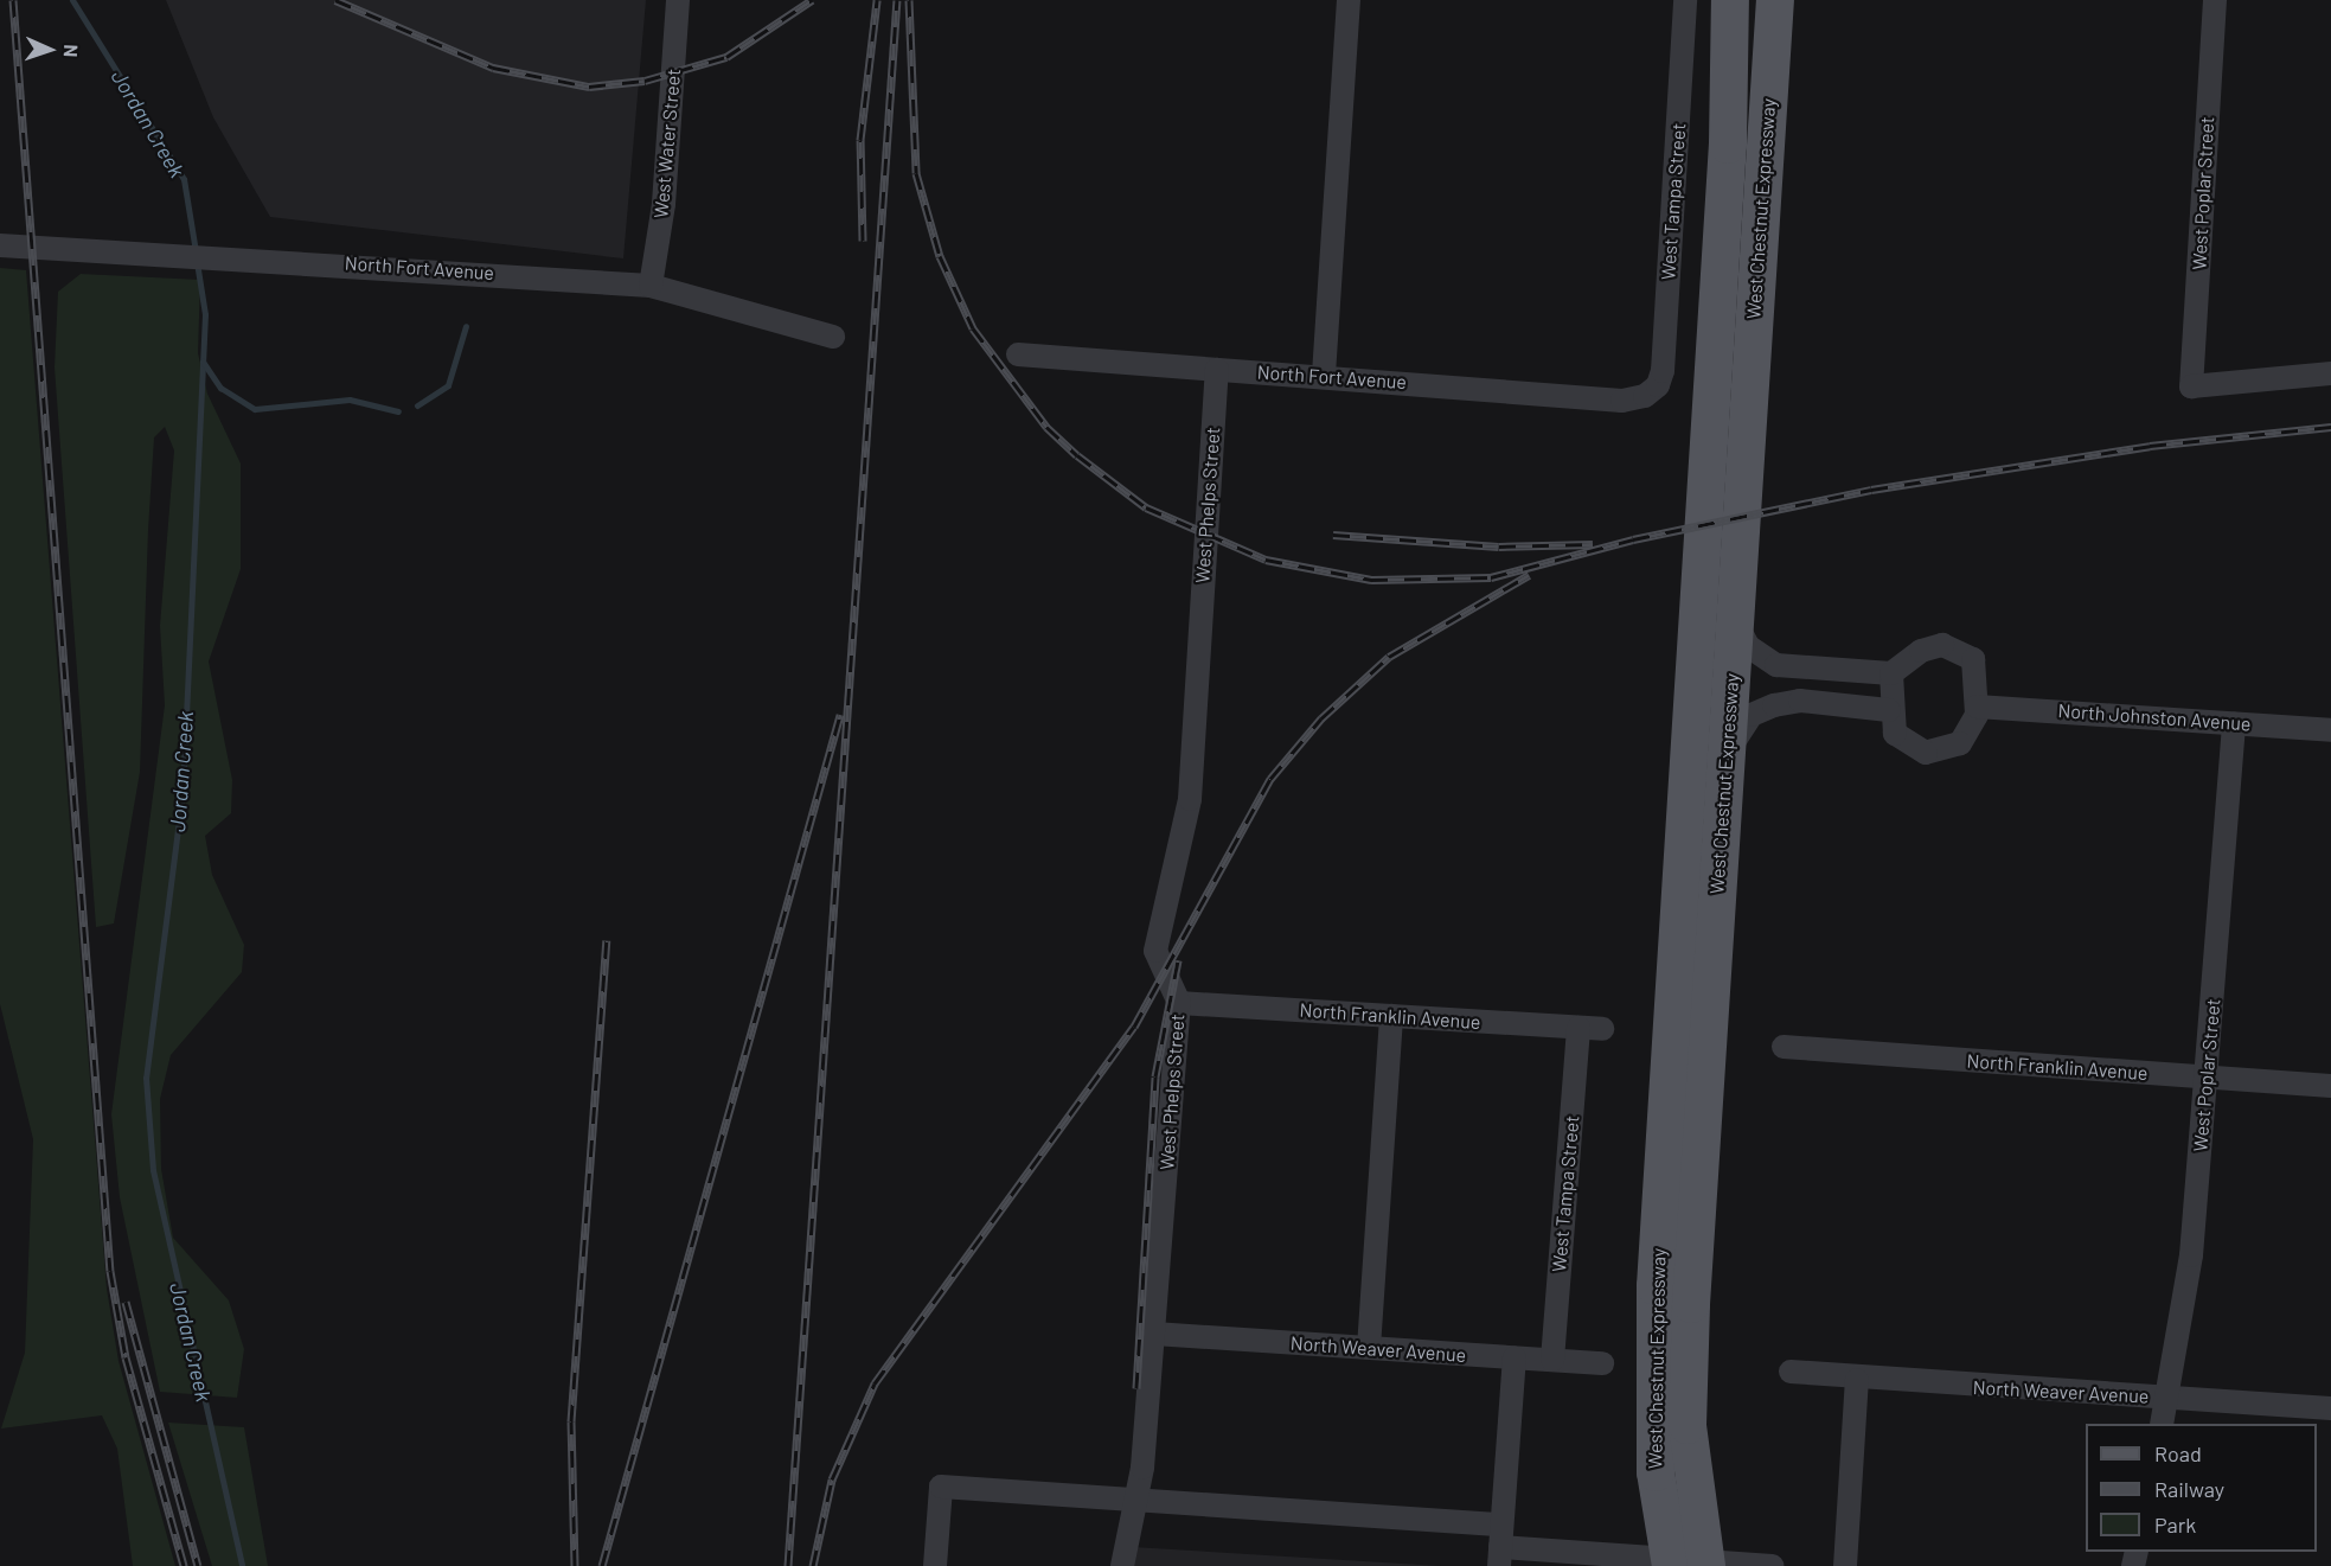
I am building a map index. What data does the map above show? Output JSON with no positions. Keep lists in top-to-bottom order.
{
  "streets": {
    "main road": ["West Chestnut Expressway"],
    "street": [
      "West Water Street",
      "West Poplar Street",
      "West Tampa Street",
      "North Fort Avenue",
      "West Phelps Street",
      "North Johnston Avenue",
      "North Franklin Avenue",
      "North Weaver Avenue"
    ]
  },
  "crossings": [
    ["West Water Street", "North Fort Avenue"],
    ["West Poplar Street", "North Johnston Avenue"],
    ["West Poplar Street", "North Franklin Avenue"],
    ["West Poplar Street", "North Weaver Avenue"],
    ["West Tampa Street", "North Fort Avenue"],
    ["West Tampa Street", "North Franklin Avenue"],
    ["West Tampa Street", "North Weaver Avenue"],
    ["North Fort Avenue", "West Phelps Street"],
    ["West Phelps Street", "North Franklin Avenue"],
    ["West Phelps Street", "North Weaver Avenue"]
  ],
  "water": ["Jordan Creek"],
  "legend": ["Road", "Railway", "Park"],
  "north": "right"
}
